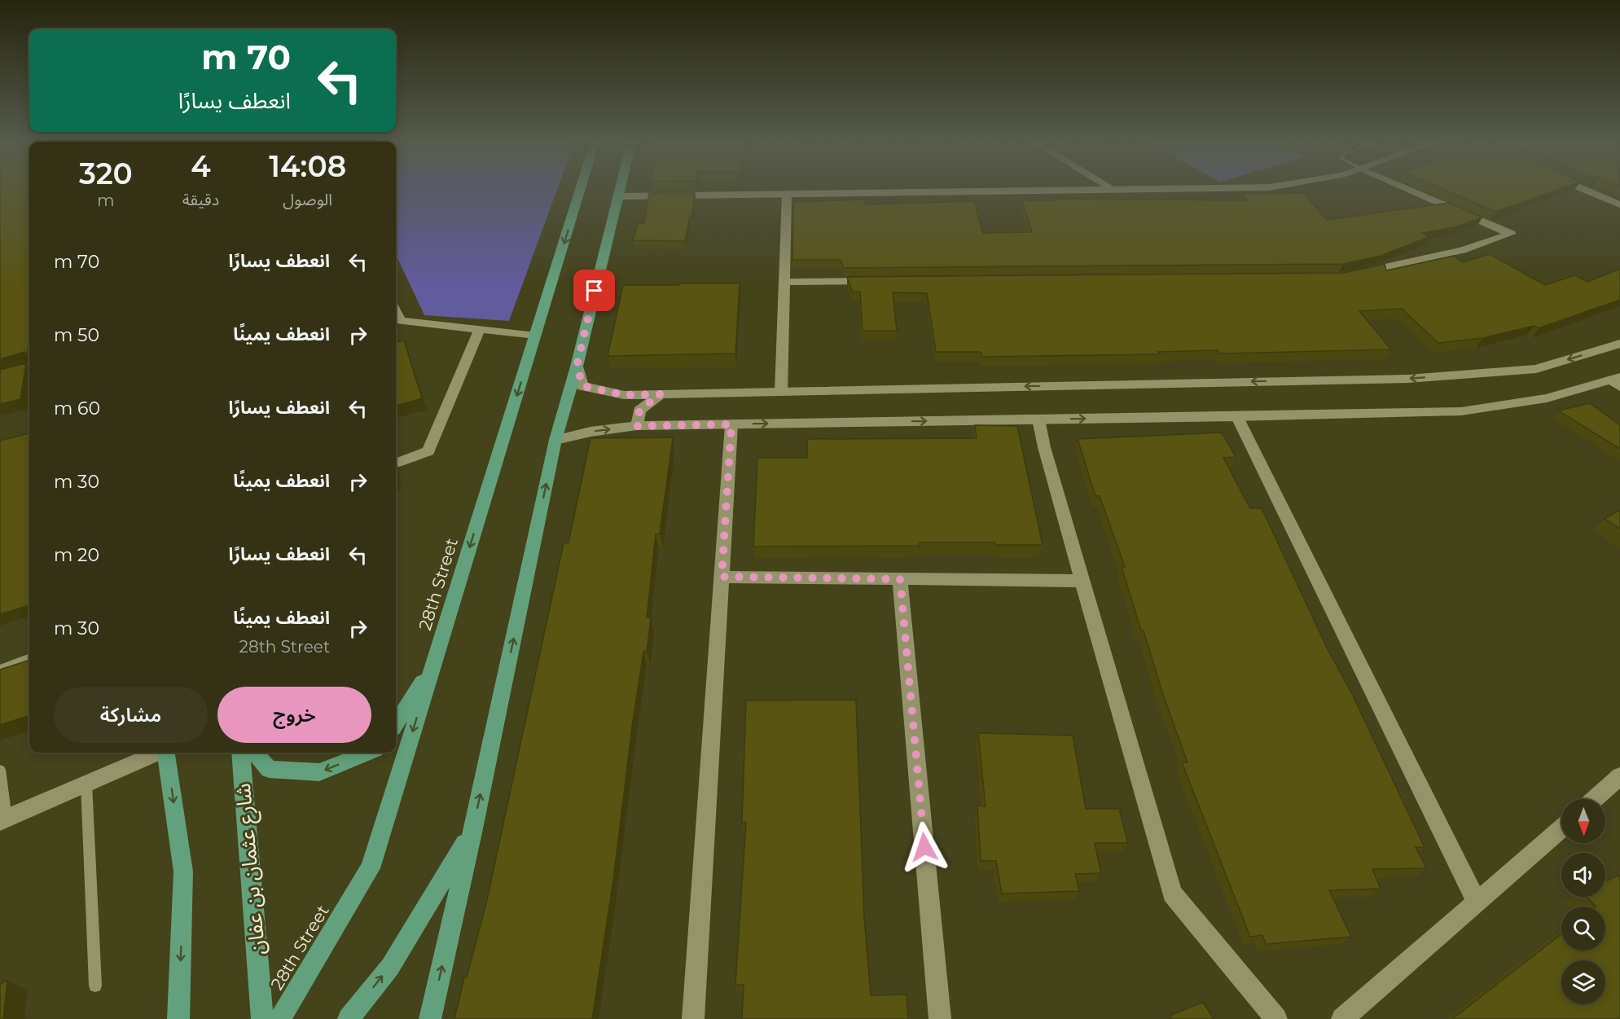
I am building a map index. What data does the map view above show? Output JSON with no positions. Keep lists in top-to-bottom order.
{
  "streets": {
    "main road": ["28th Street", "شارع عثمان بن عفان"]
  },
  "north": "bottom",
  "page": {
    "turn": ["70 m", "انعطف يسارًا"],
    "eta": [
      "14:08",
      "الوصول",
      "4",
      "دقيقة",
      "320",
      "m"
    ],
    "list": [
      {
        "name": "انعطف يسارًا",
        "value": "70 m"
      },
      {
        "name": "انعطف يمينًا",
        "value": "50 m"
      },
      {
        "name": "انعطف يسارًا",
        "value": "60 m"
      },
      {
        "name": "انعطف يمينًا",
        "value": "30 m"
      },
      {
        "name": "انعطف يسارًا",
        "value": "20 m"
      },
      {
        "name": "انعطف يمينًا",
        "note": "28th Street",
        "value": "30 m"
      }
    ],
    "buttons": ["خروج", "مشاركة"]
  }
}
